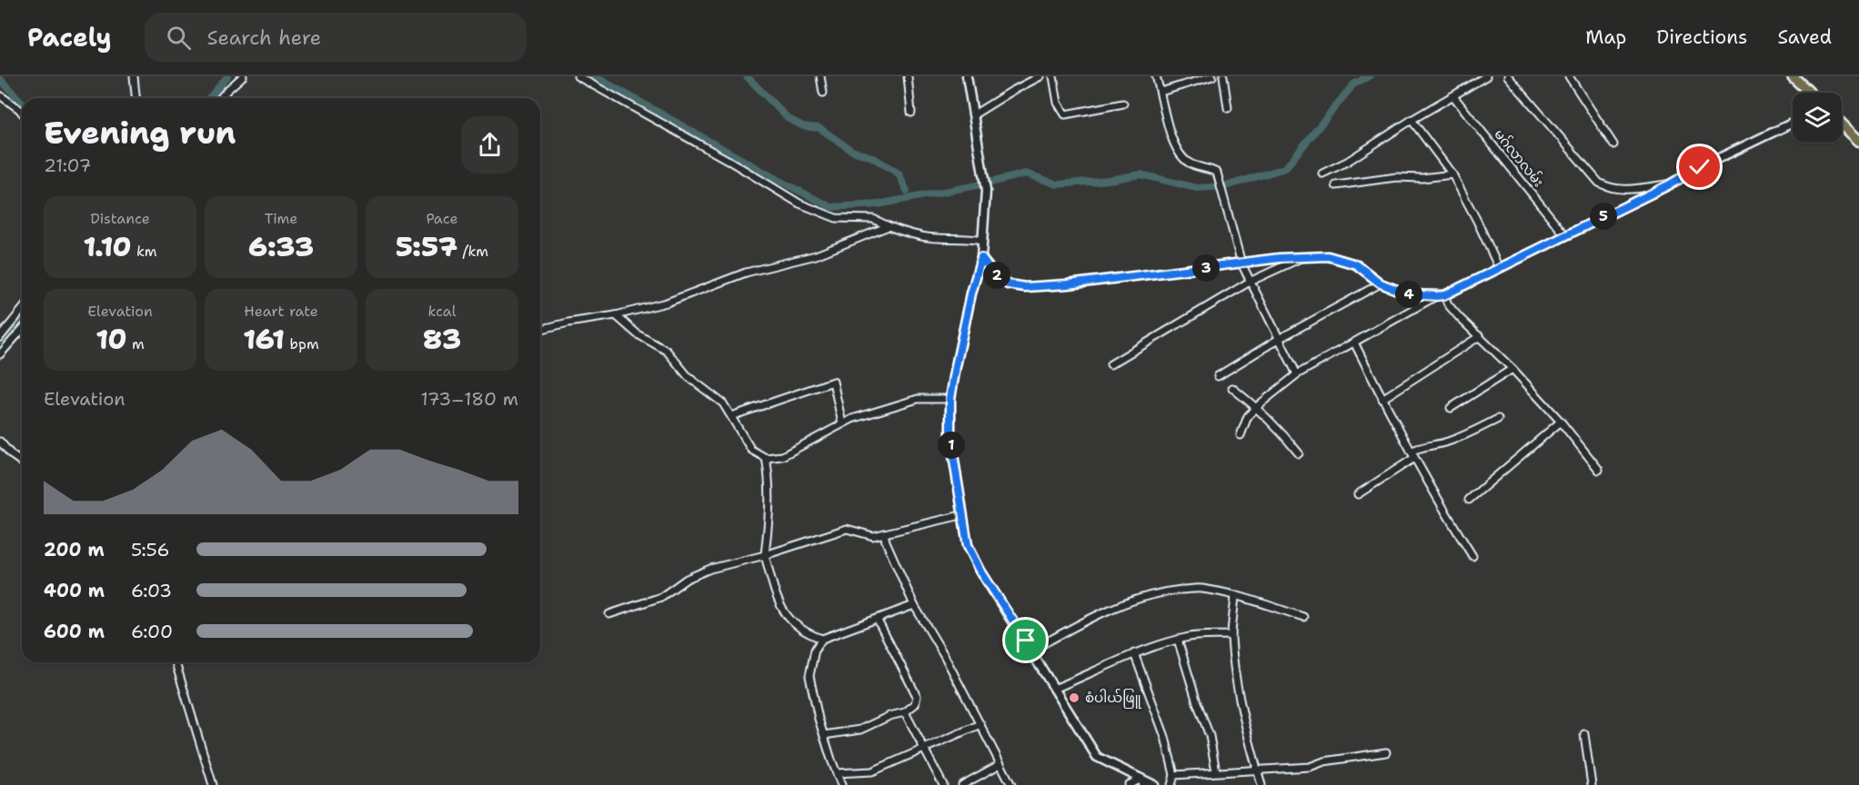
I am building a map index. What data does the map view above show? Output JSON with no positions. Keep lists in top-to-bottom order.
{
  "streets": {
    "street": ["မဂ်လာလမ်း"]
  },
  "places": ["စံပါယ်ဖြူ"],
  "page": {
    "header": "Pacely",
    "search": "Search here",
    "nav": ["Map", "Directions", "Saved"],
    "heading": ["Evening run", "21:07"],
    "stats": [
      ["Distance", "1.10 km"],
      ["Time", "6:33"],
      ["Pace", "5:57 /km"],
      ["Elevation", "10 m"],
      ["Heart rate", "161 bpm"],
      ["kcal", "83"]
    ],
    "pins": [
      "5",
      "3",
      "2",
      "4",
      "1"
    ],
    "chart": ["Elevation", "173–180 m"],
    "list": [
      {
        "name": "200 m",
        "note": "5:56"
      },
      {
        "name": "400 m",
        "note": "6:03"
      },
      {
        "name": "600 m",
        "note": "6:00"
      }
    ]
  }
}
